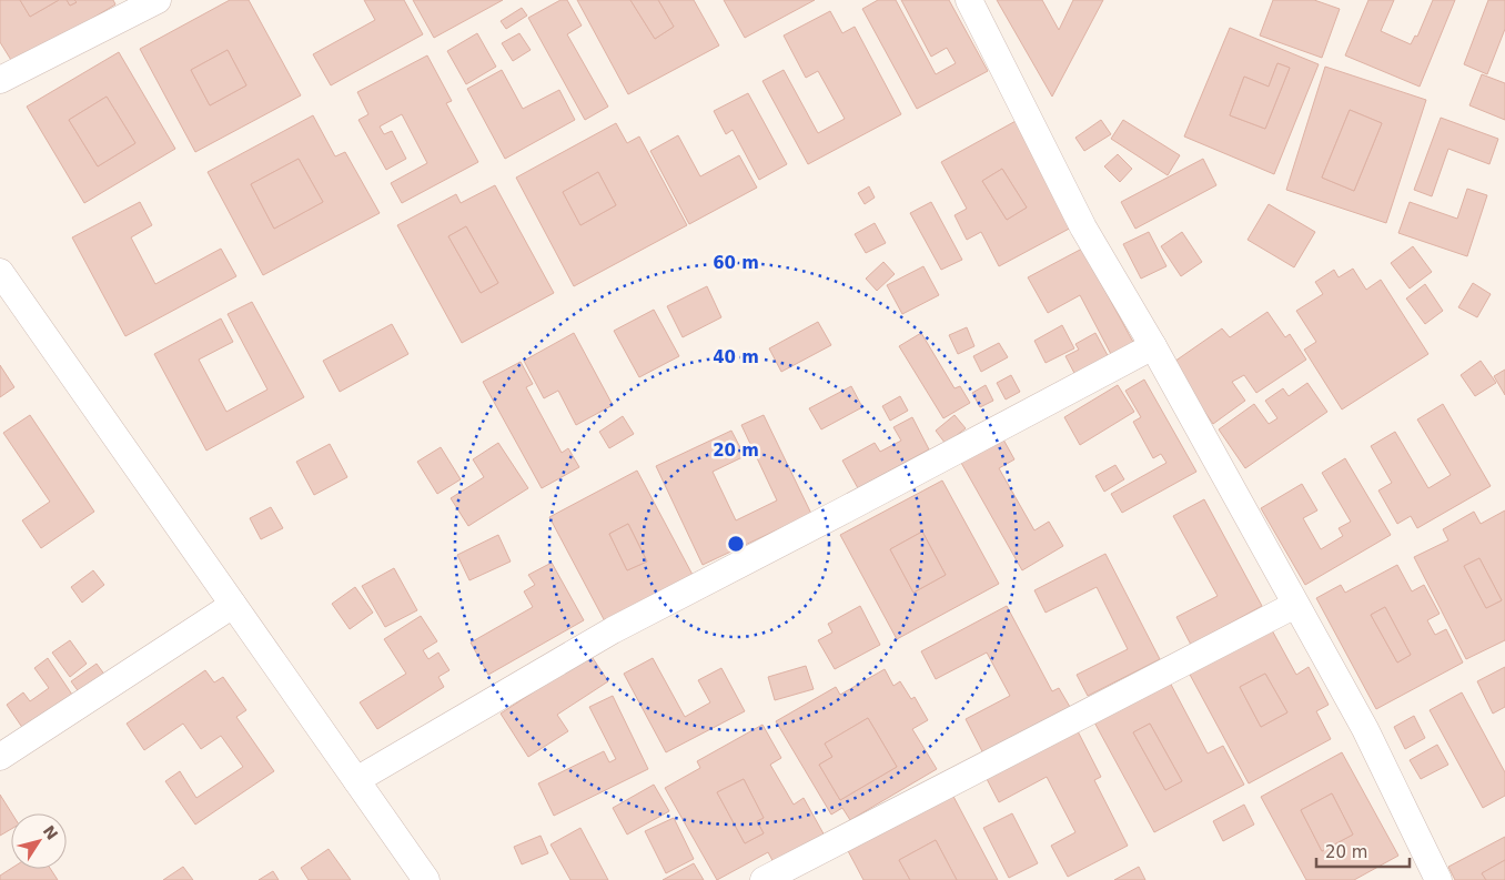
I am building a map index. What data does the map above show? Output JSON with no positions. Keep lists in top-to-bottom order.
{
  "scale_bar": "20 m",
  "north": "top right",
  "rings": ["60 m", "40 m", "20 m"]
}
